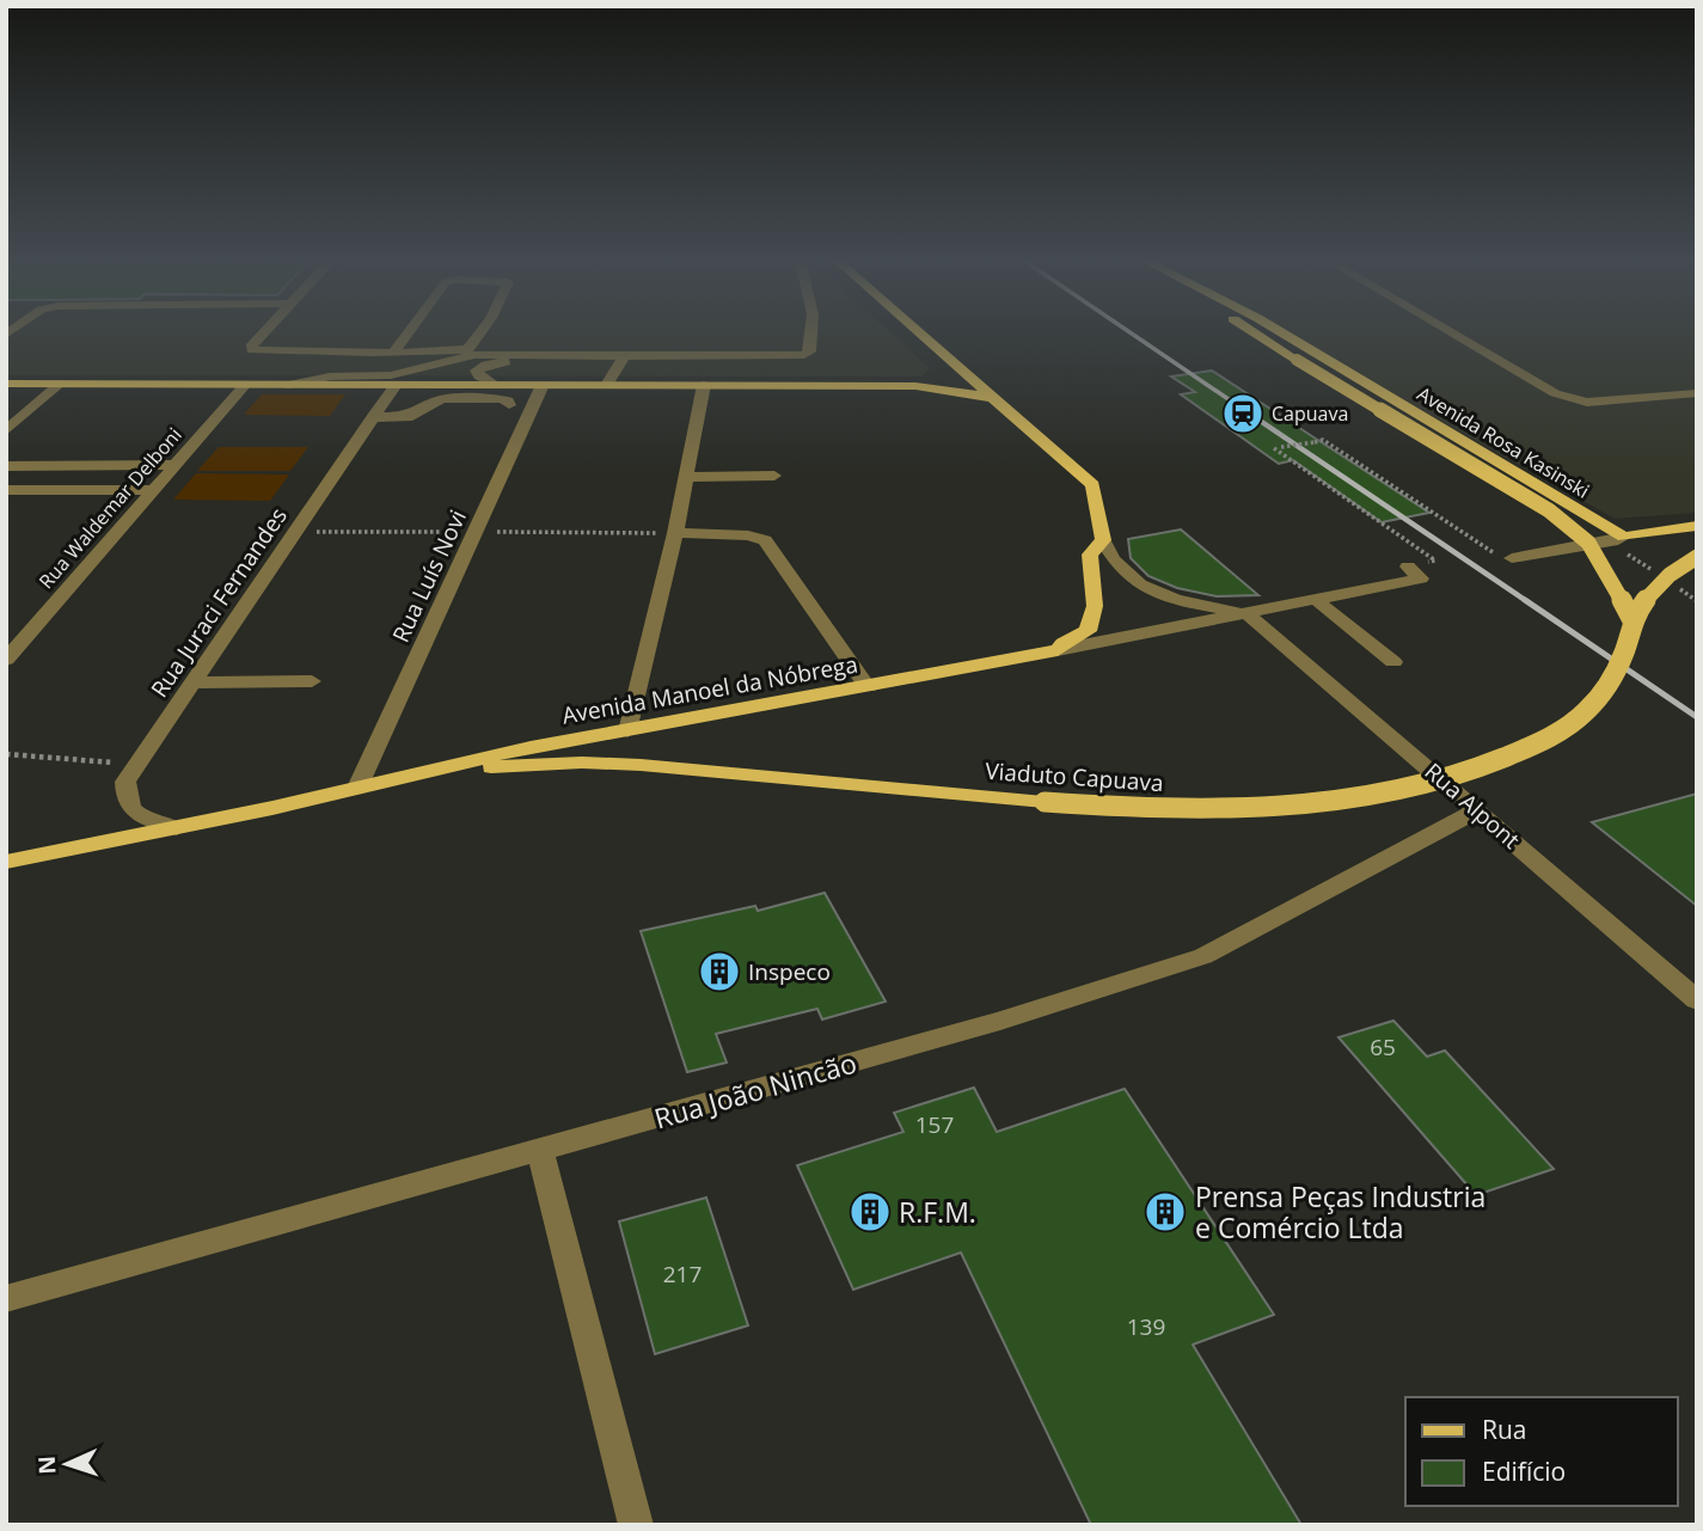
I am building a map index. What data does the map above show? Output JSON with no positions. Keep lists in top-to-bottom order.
{
  "streets": {
    "main road": ["Avenida Rosa Kasinski", "Avenida Manoel da Nóbrega", "Viaduto Capuava"],
    "street": [
      "Rua Waldemar Delboni",
      "Rua Luís Novi",
      "Rua Juraci Fernandes",
      "Rua Alpont",
      "Rua João Nincão"
    ]
  },
  "crossings": [
    ["Rua Luís Novi", "Avenida Manoel da Nóbrega"],
    ["Rua Juraci Fernandes", "Avenida Manoel da Nóbrega"],
    ["Avenida Manoel da Nóbrega", "Viaduto Capuava"],
    ["Avenida Manoel da Nóbrega", "Rua Alpont"],
    ["Rua Alpont", "Rua João Nincão"]
  ],
  "places": {
    "station": ["Capuava"],
    "building": ["Inspeco", "R.F.M.", "Prensa Peças Industria e Comércio Ltda"]
  },
  "house_numbers": [
    "65",
    "157",
    "217",
    "139"
  ],
  "legend": ["Rua", "Edifício"],
  "north": "left"
}
